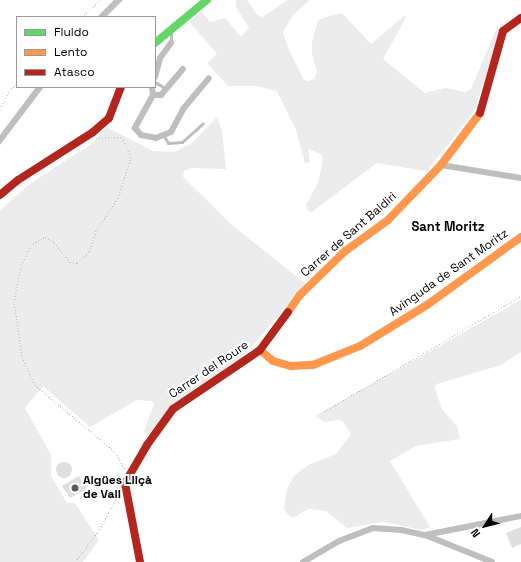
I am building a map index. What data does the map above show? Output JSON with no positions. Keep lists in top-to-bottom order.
{
  "streets": {
    "street": ["Carrer de Sant Baldiri", "Avinguda de Sant Moritz", "Carrer del Roure"]
  },
  "crossings": [
    ["Carrer de Sant Baldiri", "Avinguda de Sant Moritz"],
    ["Carrer de Sant Baldiri", "Carrer del Roure"],
    ["Avinguda de Sant Moritz", "Carrer del Roure"]
  ],
  "districts": ["Sant Moritz"],
  "places": ["Aigües Lliçà de Vall"],
  "legend": ["Fluido", "Lento", "Atasco"],
  "north": "bottom left"
}
